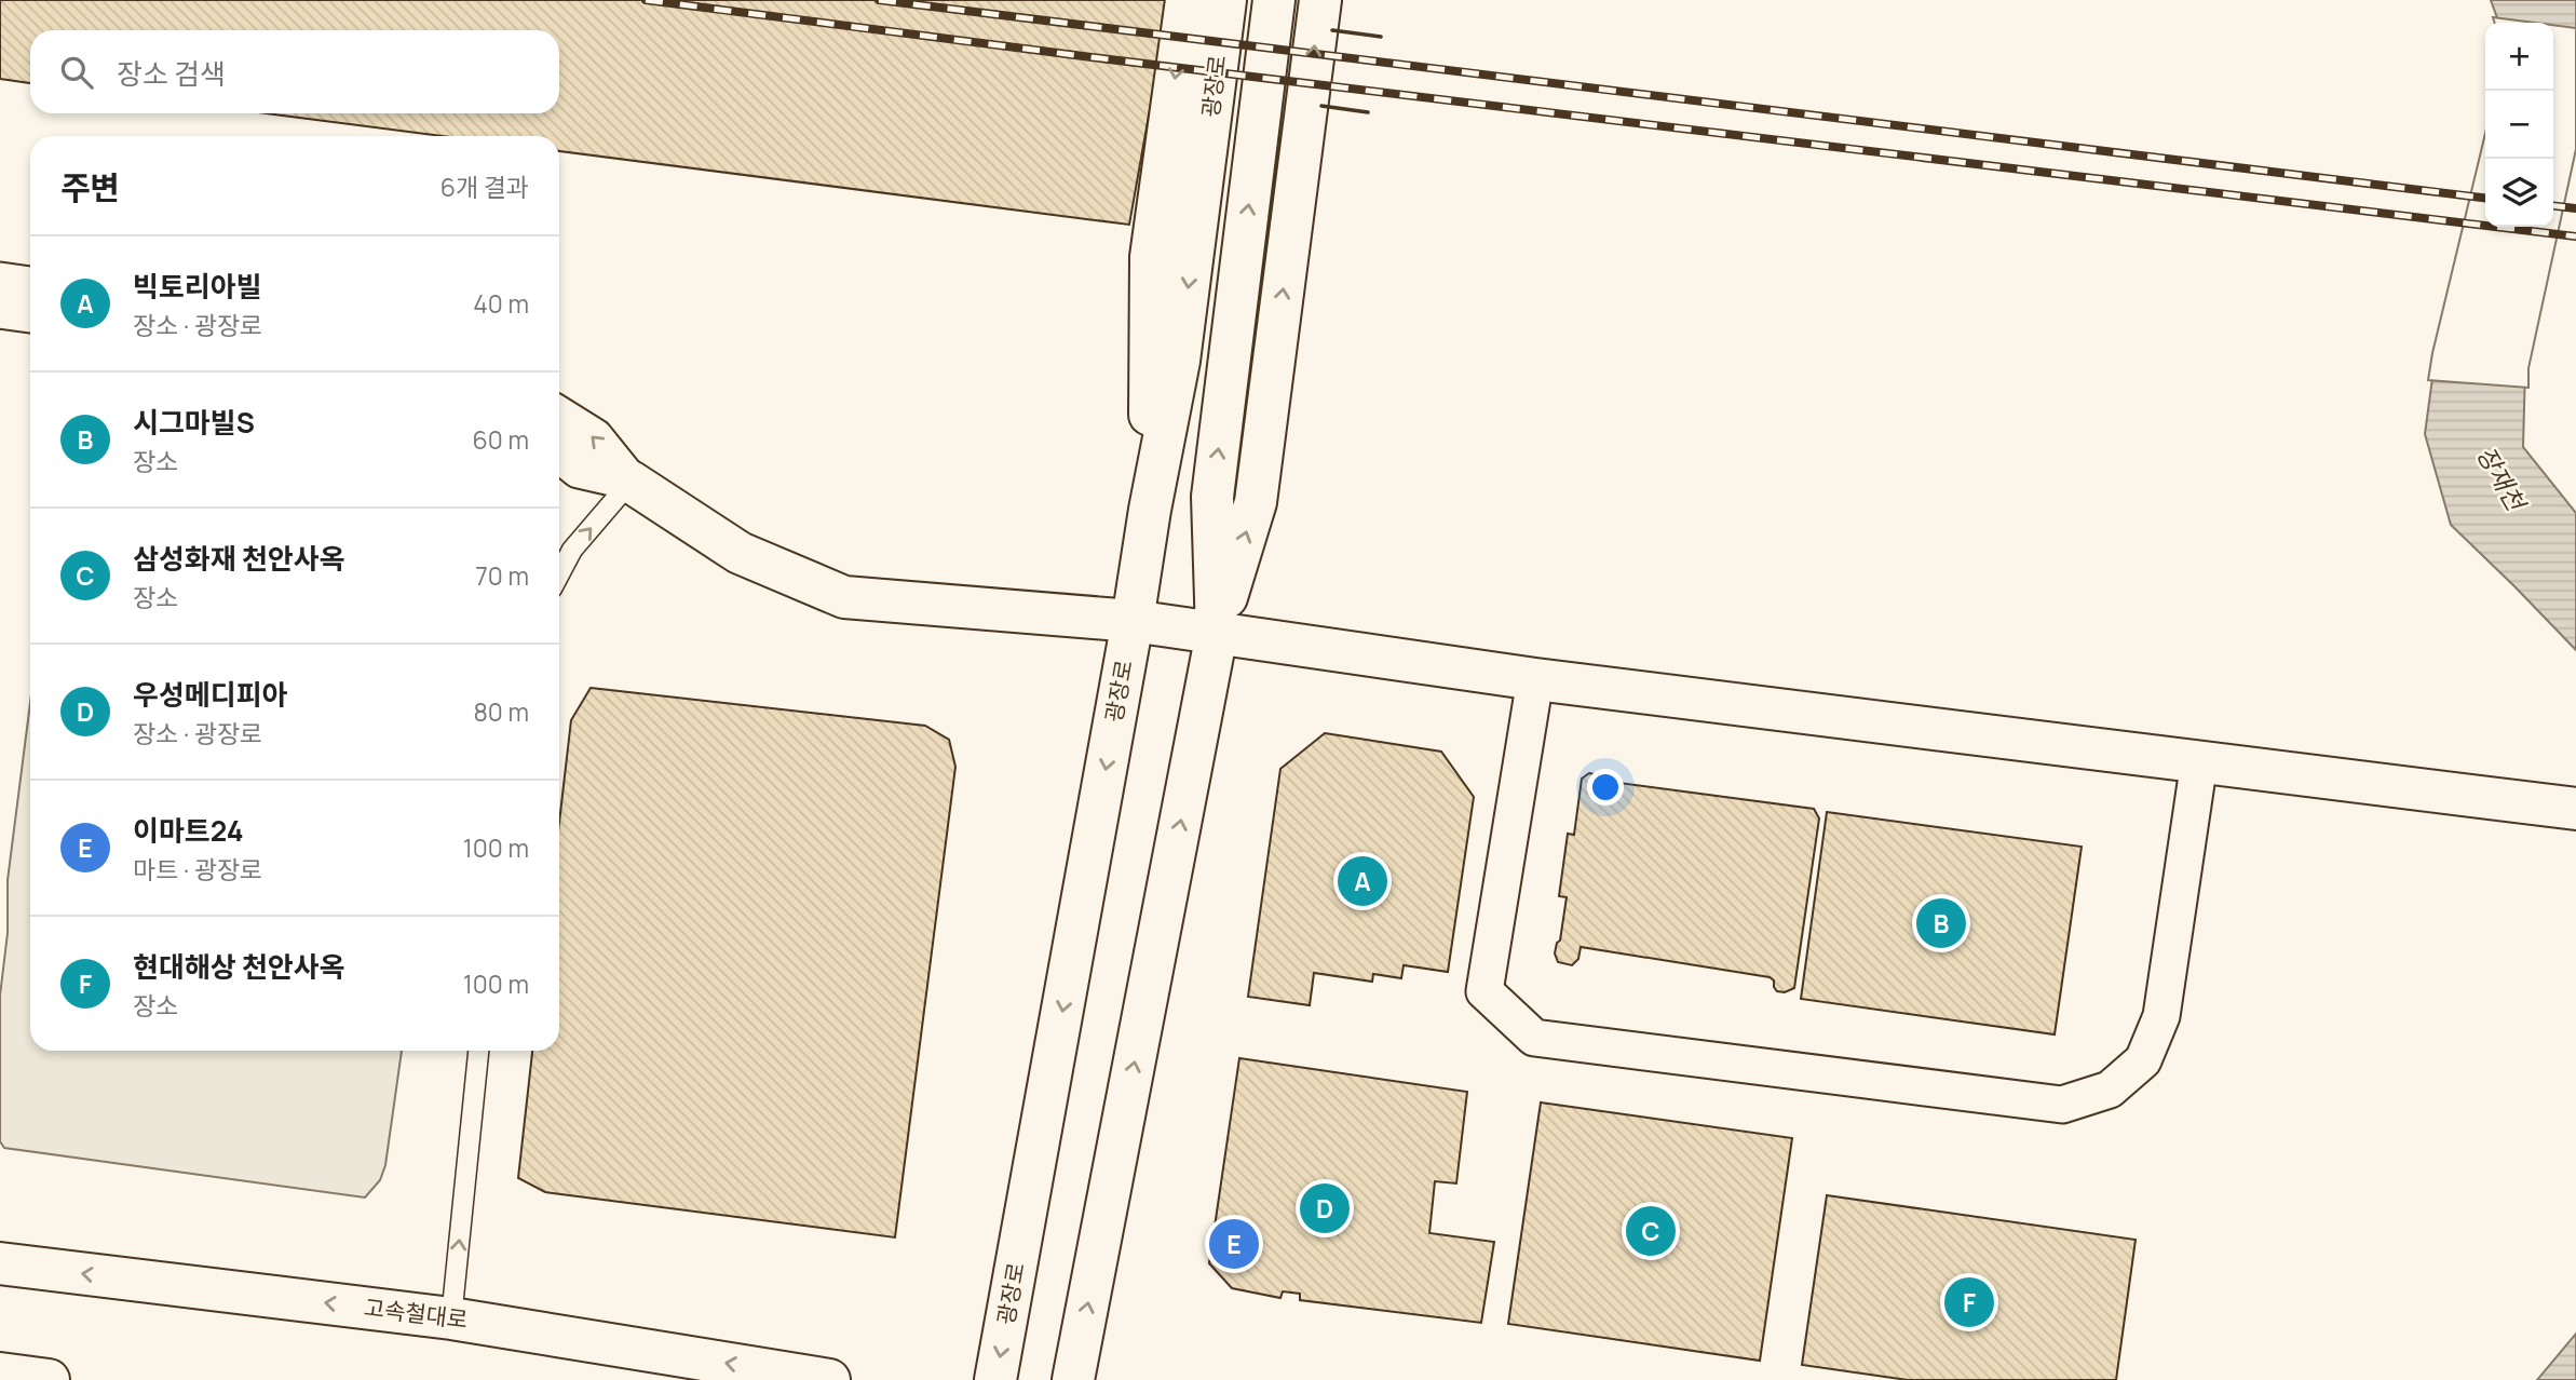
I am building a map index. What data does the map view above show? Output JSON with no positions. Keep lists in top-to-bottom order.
{
  "streets": {
    "main road": ["광장로", "고속철대로"]
  },
  "one_way": ["고속철대로"],
  "water": ["장재천"],
  "page": {
    "map_buttons": ["+", "−"],
    "search": "장소 검색",
    "heading": ["주변", "6개 결과"],
    "list": [
      {
        "mark": "A",
        "name": "빅토리아빌",
        "note": "장소 · 광장로",
        "value": "40 m"
      },
      {
        "mark": "B",
        "name": "시그마빌S",
        "note": "장소",
        "value": "60 m"
      },
      {
        "mark": "C",
        "name": "삼성화재 천안사옥",
        "note": "장소",
        "value": "70 m"
      },
      {
        "mark": "D",
        "name": "우성메디피아",
        "note": "장소 · 광장로",
        "value": "80 m"
      },
      {
        "mark": "E",
        "name": "이마트24",
        "note": "마트 · 광장로",
        "value": "100 m"
      },
      {
        "mark": "F",
        "name": "현대해상 천안사옥",
        "note": "장소",
        "value": "100 m"
      }
    ],
    "pins": [
      "A",
      "B",
      "D",
      "C",
      "E",
      "F"
    ]
  }
}
